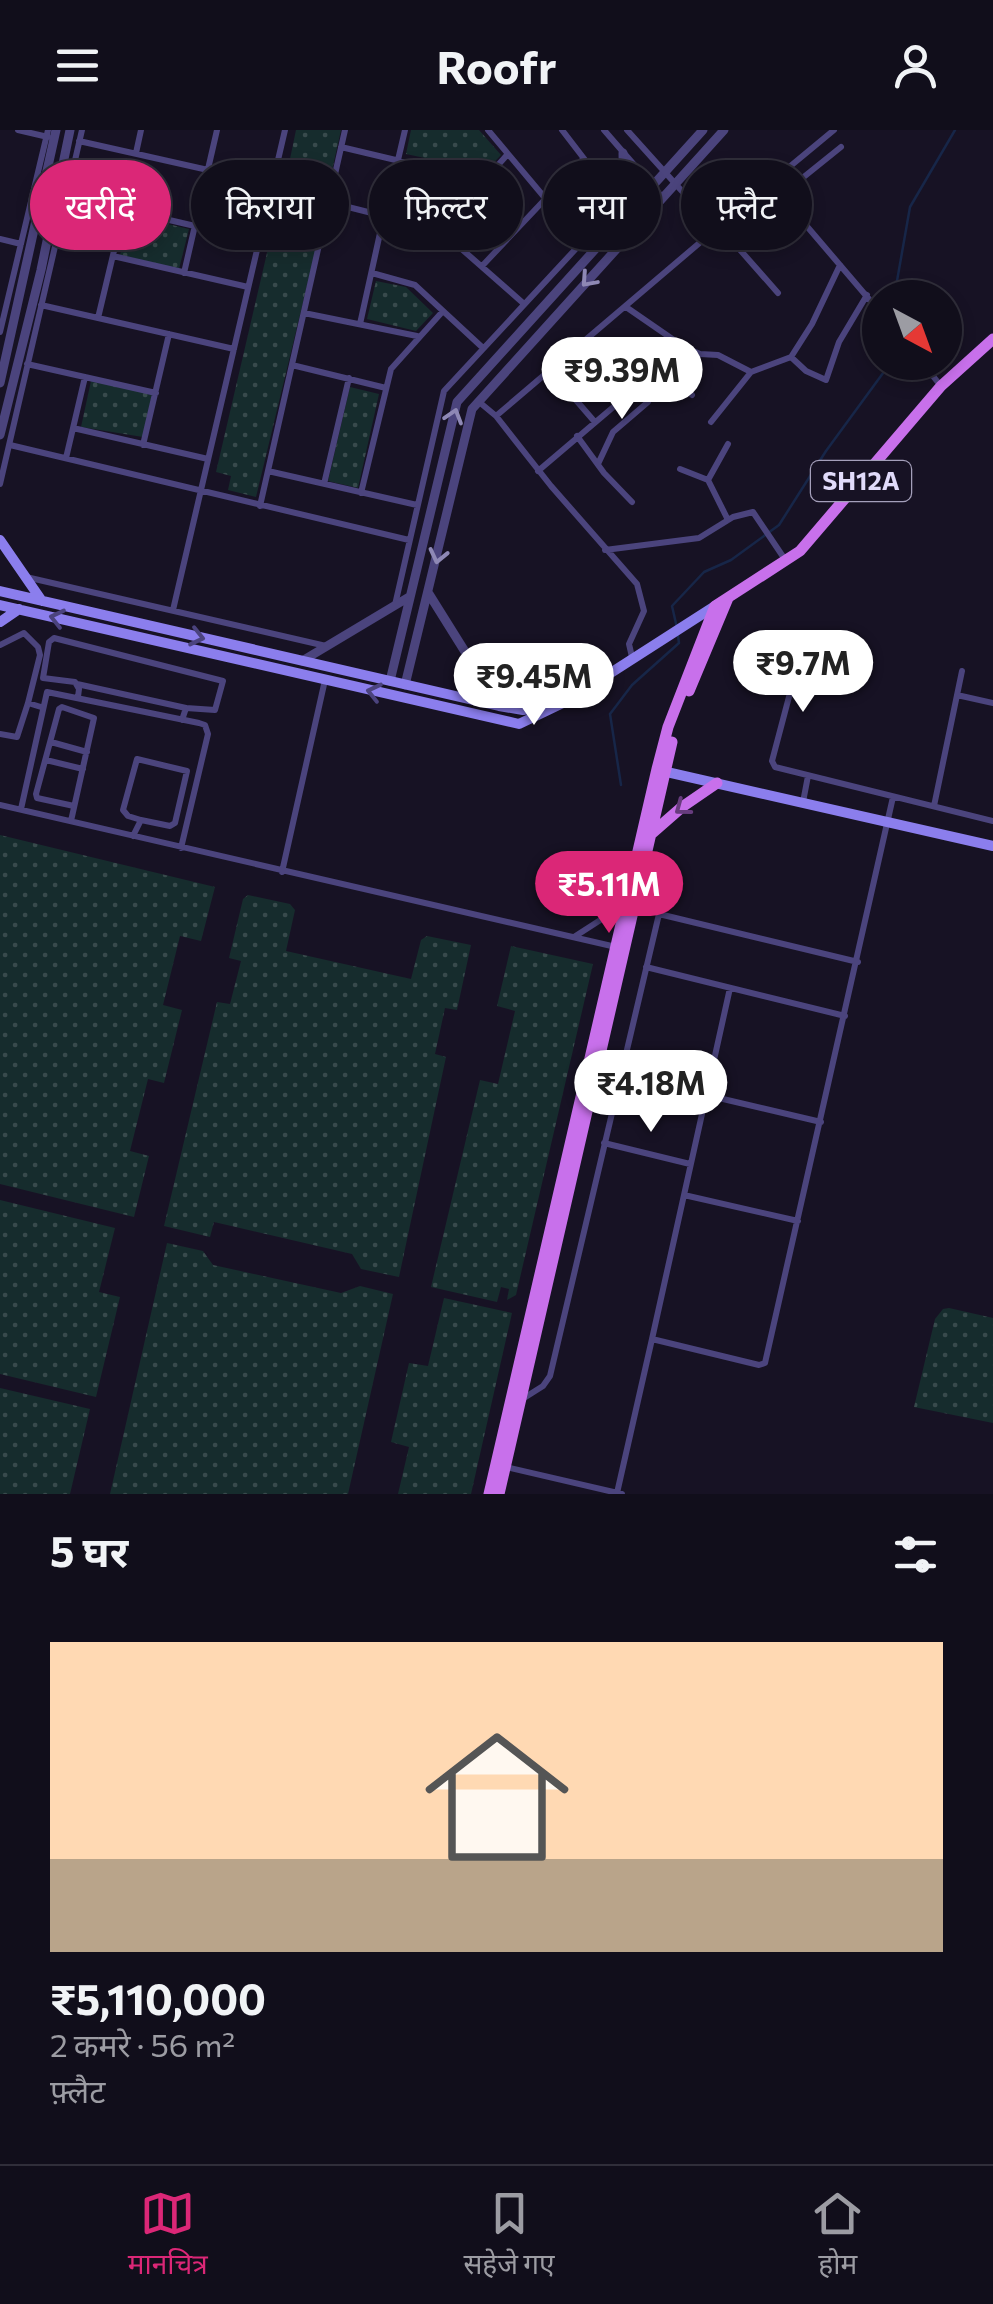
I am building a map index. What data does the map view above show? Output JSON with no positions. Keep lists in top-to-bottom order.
{
  "streets": {
    "main road": ["SH12A"]
  },
  "north": "bottom right",
  "page": {
    "header": "Roofr",
    "chip": [
      "खरीदें",
      "किराया",
      "फ़िल्टर",
      "नया",
      "फ़्लैट"
    ],
    "price": [
      "₹9.39M",
      "₹9.7M",
      "₹9.45M",
      "₹5.11M",
      "₹4.18M"
    ],
    "heading": "5 घर",
    "list": [
      {
        "name": "₹5,110,000",
        "note": "2 कमरे · 56 m² · फ़्लैट"
      }
    ],
    "tabs": ["मानचित्र", "सहेजे गए", "होम"]
  }
}
